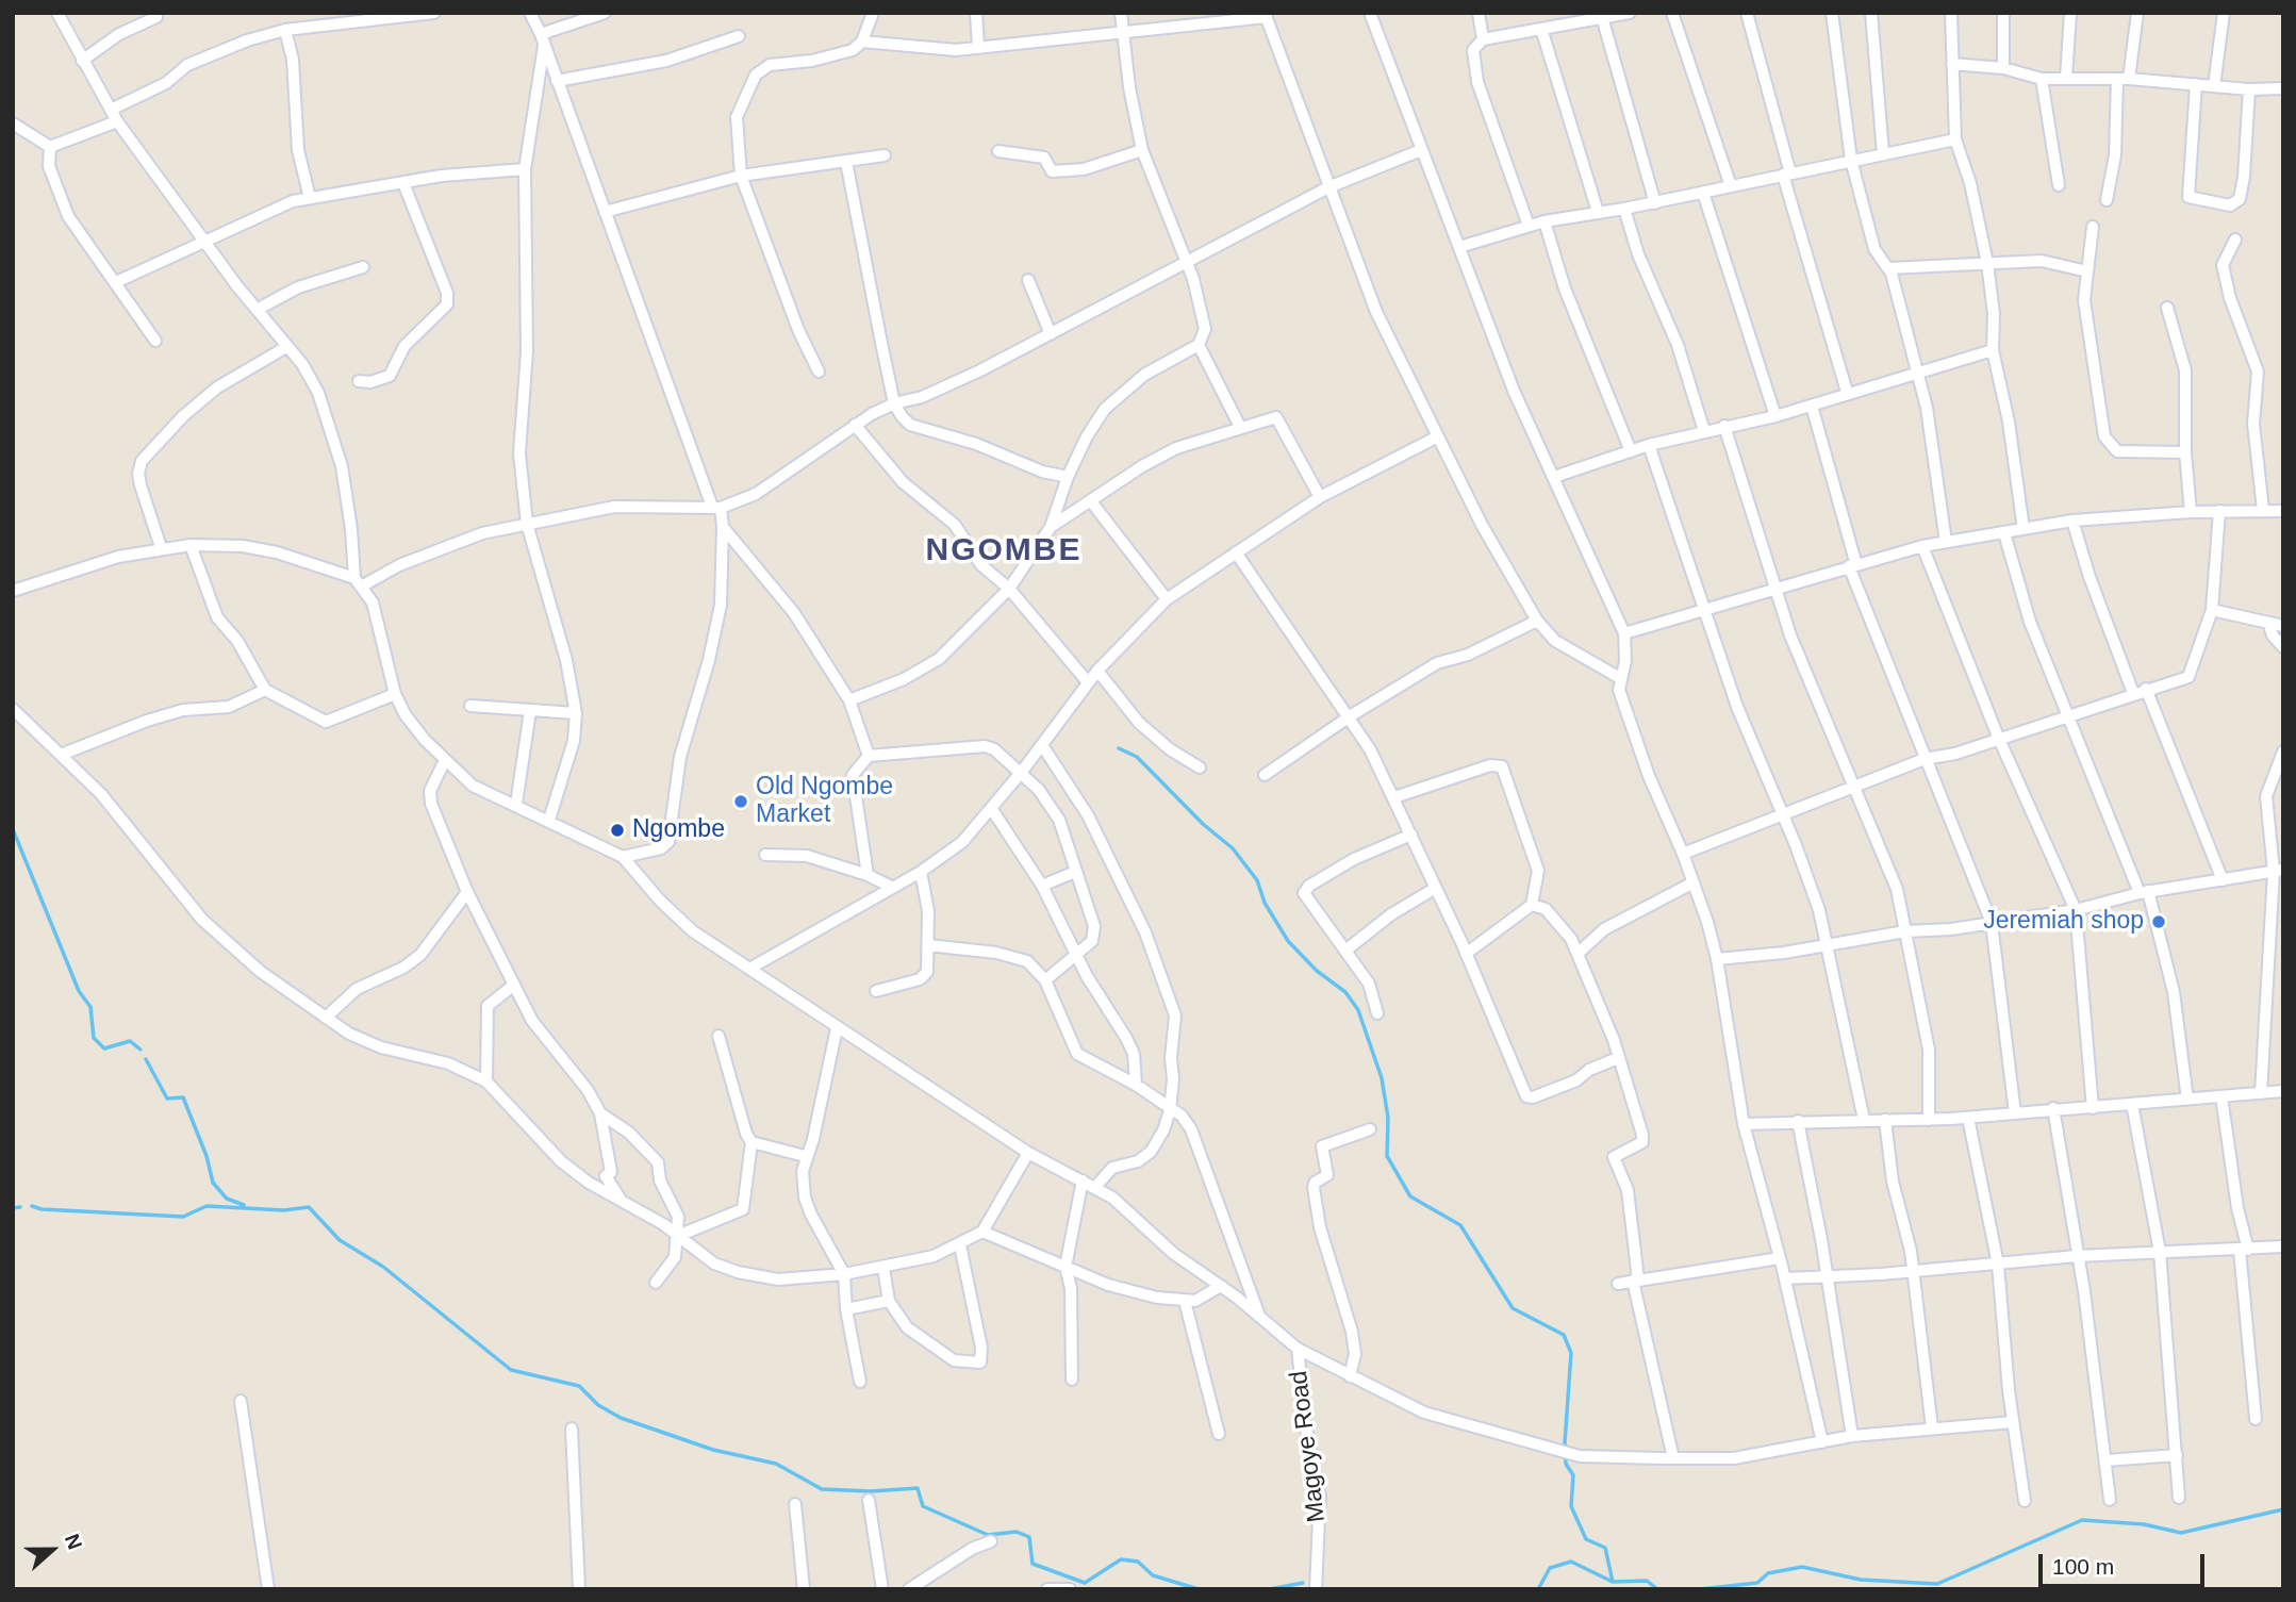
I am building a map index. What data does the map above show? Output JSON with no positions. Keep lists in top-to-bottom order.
{
  "streets": {
    "street": ["Magoye Road"]
  },
  "districts": ["NGOMBE"],
  "places": ["Old Ngombe Market", "Ngombe", "Jeremiah shop"],
  "scale_bar": "100 m",
  "north": "right"
}
